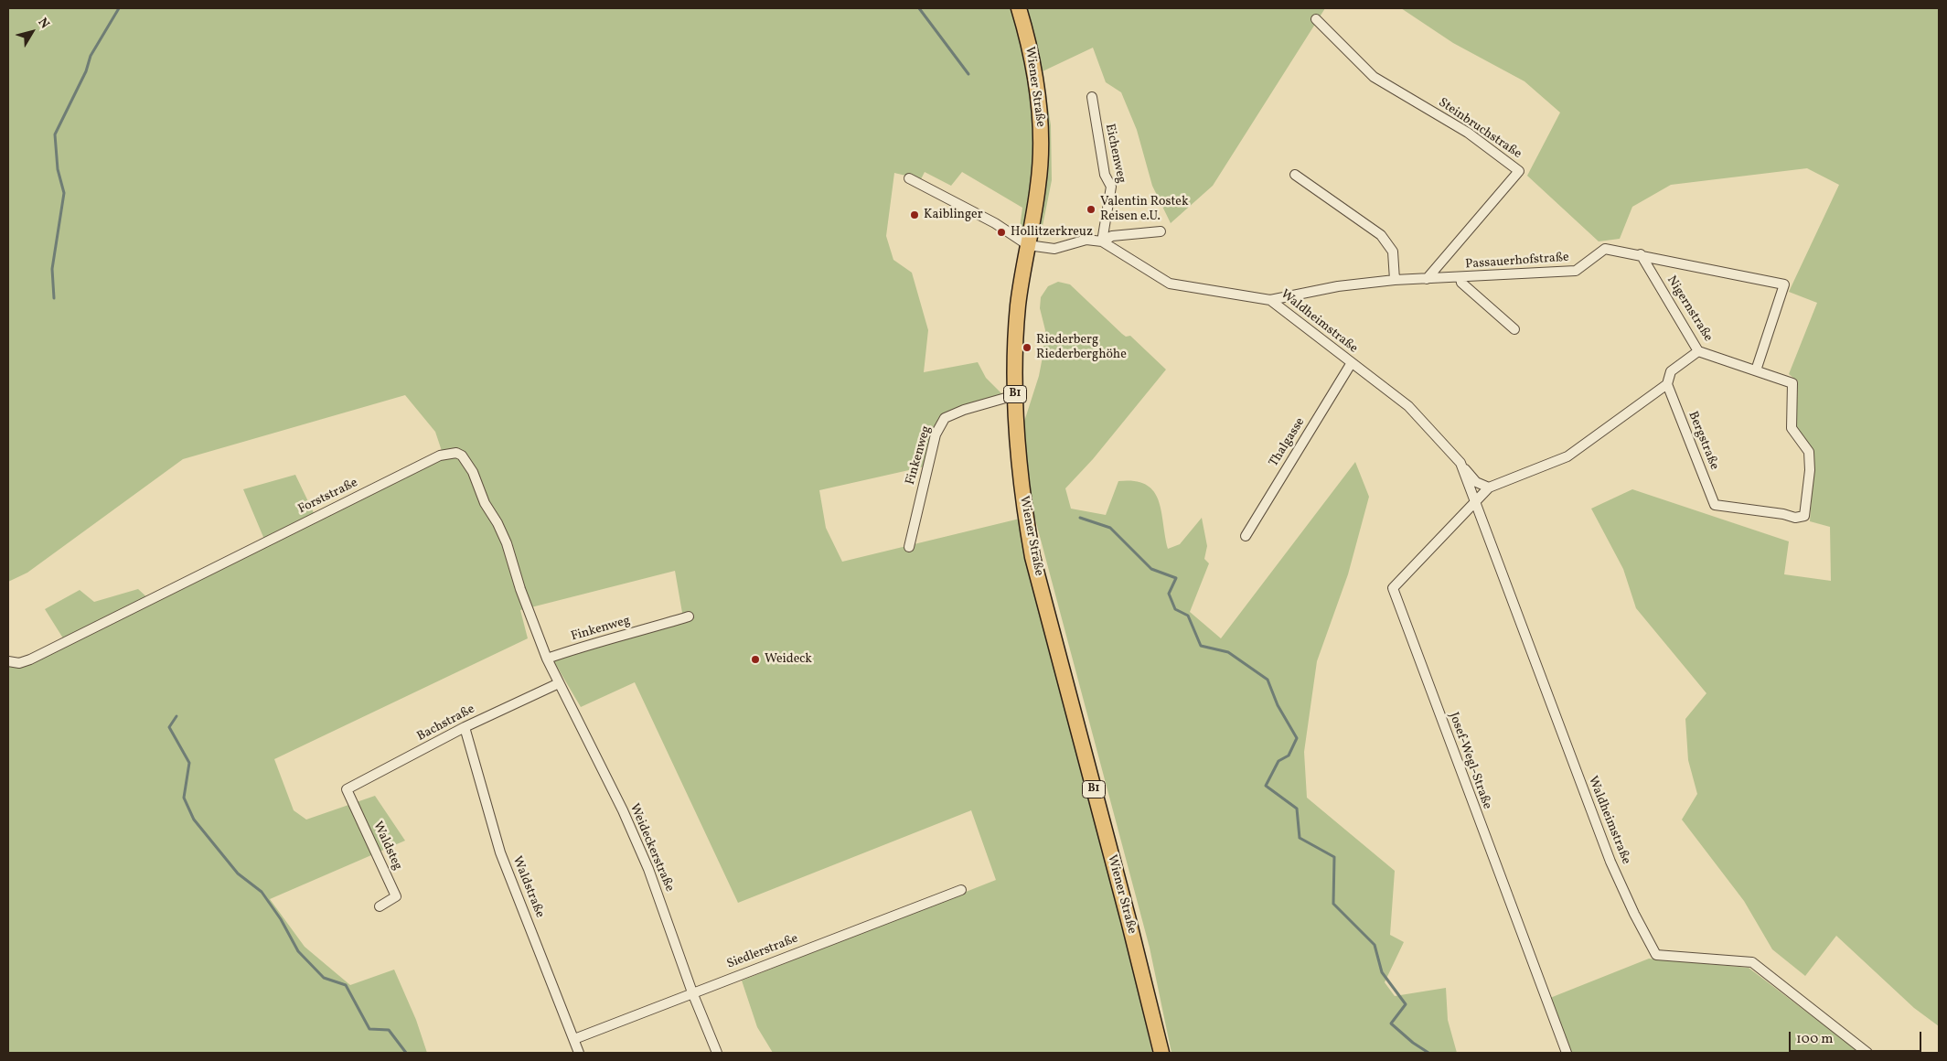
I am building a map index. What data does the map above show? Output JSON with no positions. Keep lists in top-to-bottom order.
{
  "streets": {
    "main road": ["Wiener Straße", "B1"],
    "street": [
      "Steinbruchstraße",
      "Eichenweg",
      "Passauerhofstraße",
      "Nigernstraße",
      "Waldheimstraße",
      "Bergstraße",
      "Thalgasse",
      "Finkenweg",
      "Forststraße",
      "Bachstraße",
      "Josef-Wegl-Straße",
      "Waldsteg",
      "Weideckerstraße",
      "Waldstraße",
      "Siedlerstraße"
    ]
  },
  "crossings": [
    ["Wiener Straße", "Finkenweg"],
    ["Steinbruchstraße", "Passauerhofstraße"],
    ["Eichenweg", "Waldheimstraße"],
    ["Passauerhofstraße", "Nigernstraße"],
    ["Passauerhofstraße", "Waldheimstraße"],
    ["Nigernstraße", "Bergstraße"],
    ["Waldheimstraße", "Thalgasse"],
    ["Waldheimstraße", "Josef-Wegl-Straße"],
    ["Finkenweg", "Forststraße"],
    ["Finkenweg", "Weideckerstraße"],
    ["Forststraße", "Weideckerstraße"],
    ["Bachstraße", "Waldsteg"],
    ["Bachstraße", "Weideckerstraße"],
    ["Bachstraße", "Waldstraße"],
    ["Weideckerstraße", "Siedlerstraße"],
    ["Waldstraße", "Siedlerstraße"]
  ],
  "places": [
    "Valentin Rostek Reisen e.U.",
    "Kaiblinger",
    "Hollitzerkreuz",
    "Riederberg Riederberghöhe",
    "Weideck"
  ],
  "scale_bar": "100 m",
  "north": "top right"
}
